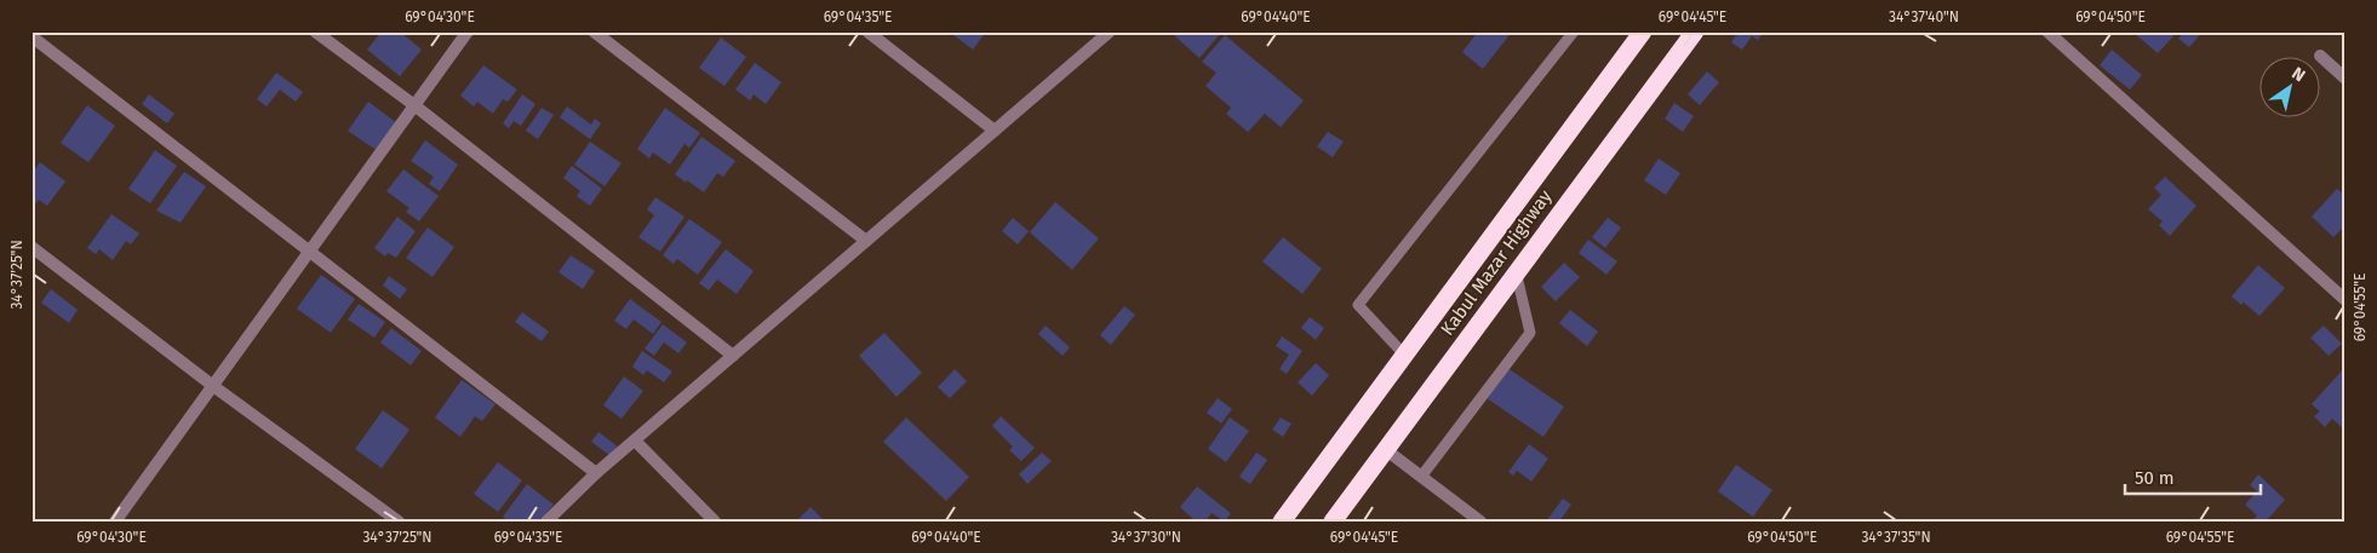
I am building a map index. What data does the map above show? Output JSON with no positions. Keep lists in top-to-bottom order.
{
  "streets": {
    "highway": ["Kabul Mazar Highway"]
  },
  "scale_bar": "50 m",
  "north": "top right",
  "coordinates": [
    "69°04'30\"E",
    "69°04'35\"E",
    "69°04'40\"E",
    "69°04'45\"E",
    "34°37'40\"N",
    "69°04'50\"E",
    "34°37'25\"N",
    "69°04'55\"E",
    "34°37'30\"N",
    "34°37'35\"N"
  ]
}
